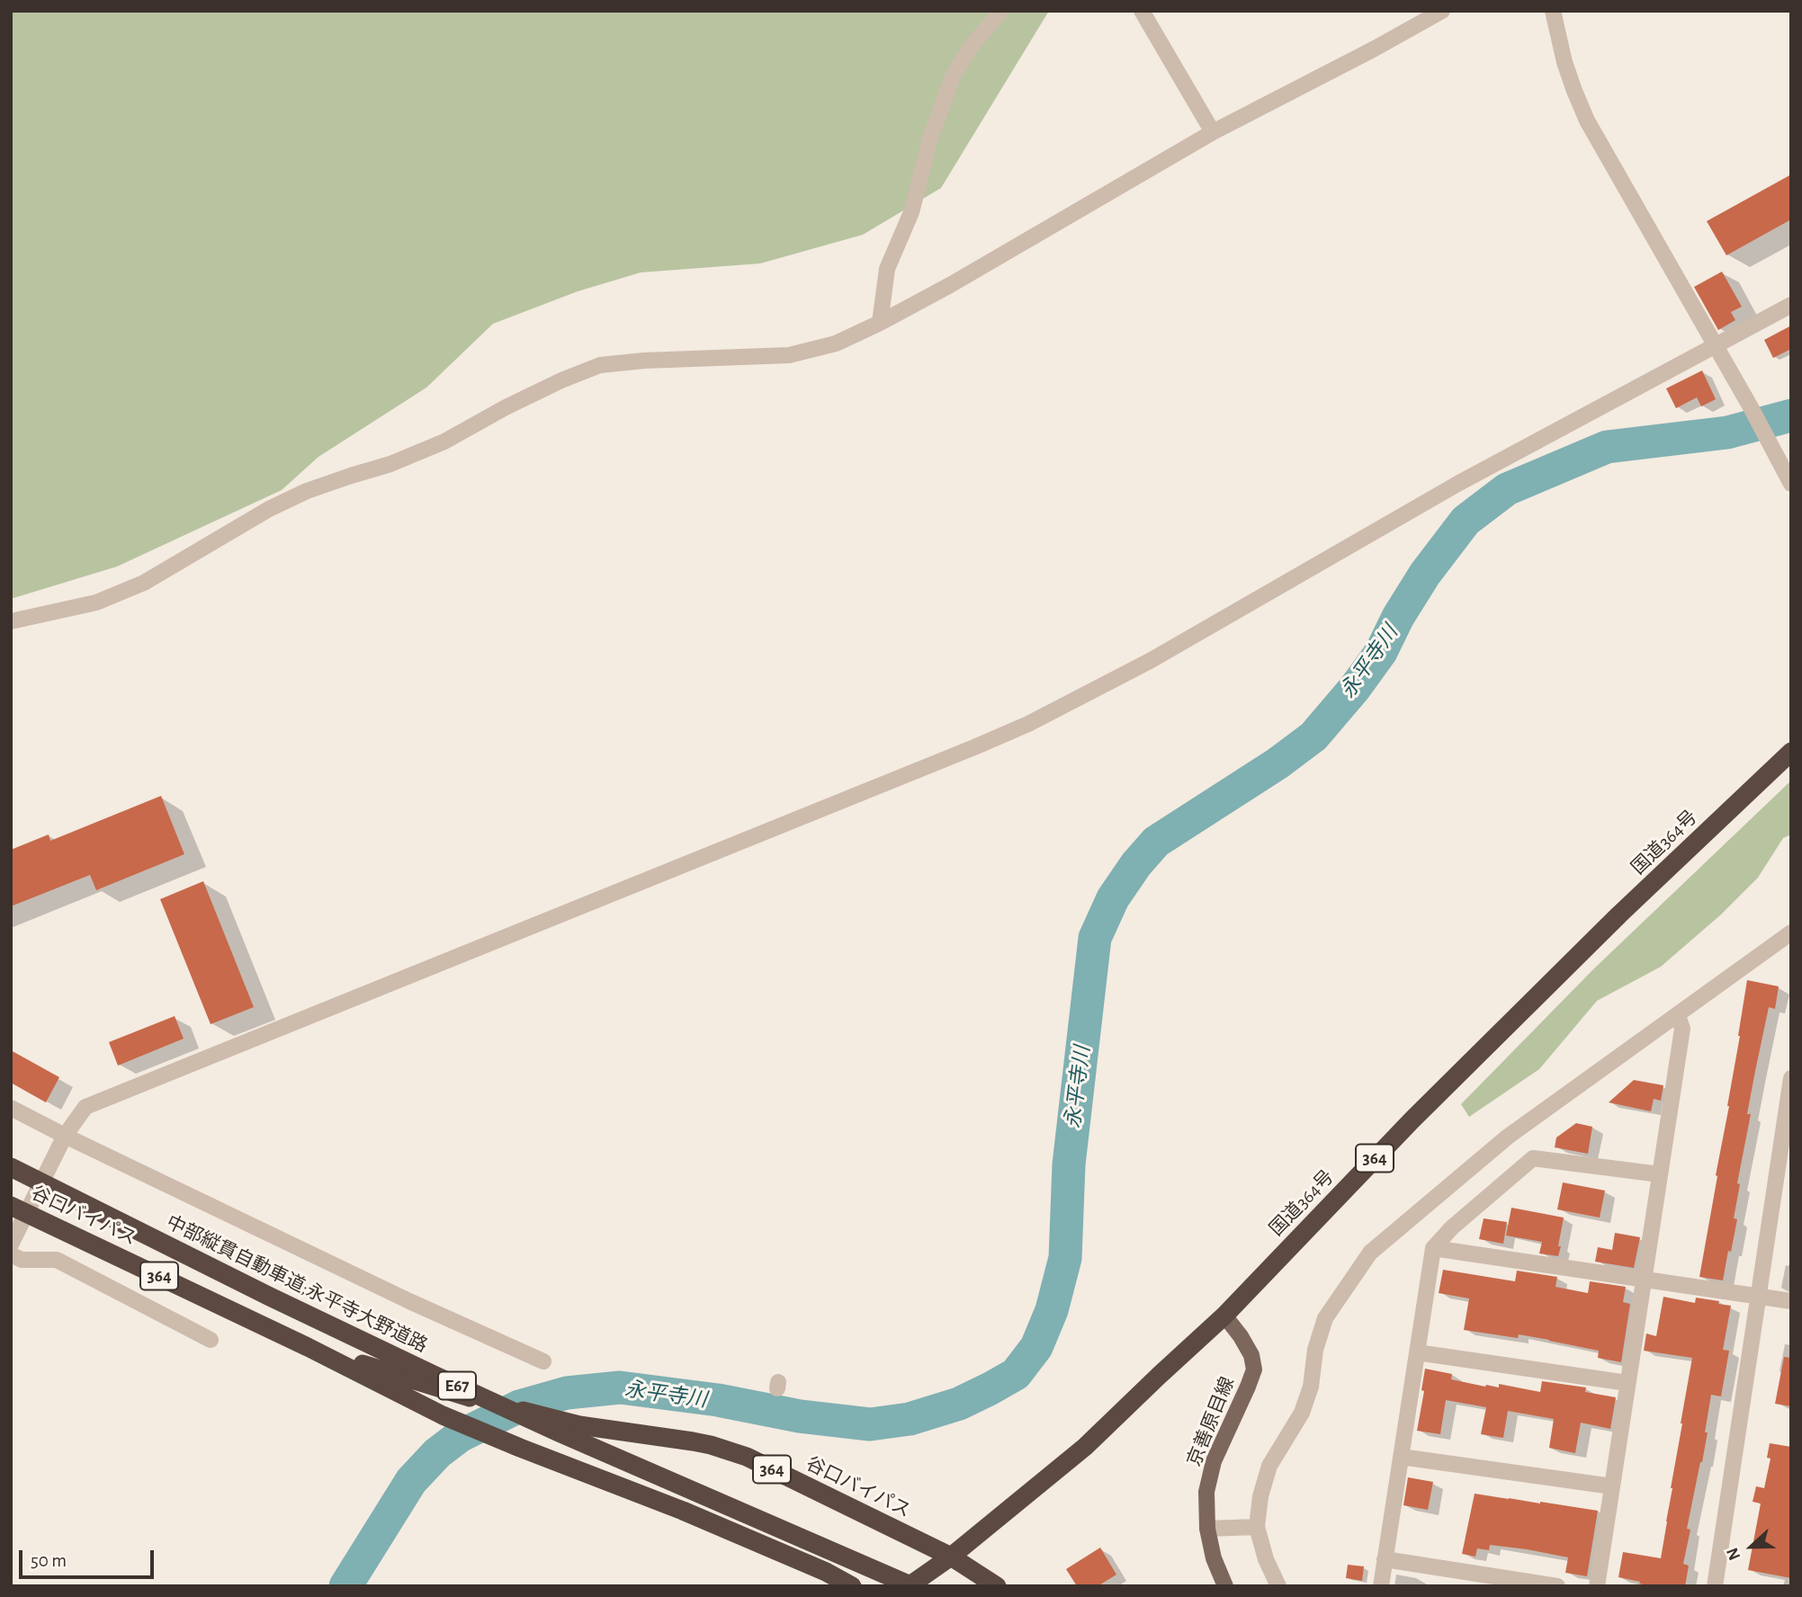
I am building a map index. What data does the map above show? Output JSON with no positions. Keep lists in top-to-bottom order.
{
  "streets": {
    "highway": [
      "国道364号",
      "364",
      "谷口バイパス",
      "中部縦貫自動車道;永平寺大野道路",
      "E67"
    ],
    "main road": ["京善原目線"]
  },
  "crossings": [
    ["国道364号", "谷口バイパス"],
    ["国道364号", "中部縦貫自動車道;永平寺大野道路"],
    ["国道364号", "京善原目線"]
  ],
  "water": ["永平寺川"],
  "scale_bar": "50 m",
  "north": "left"
}
